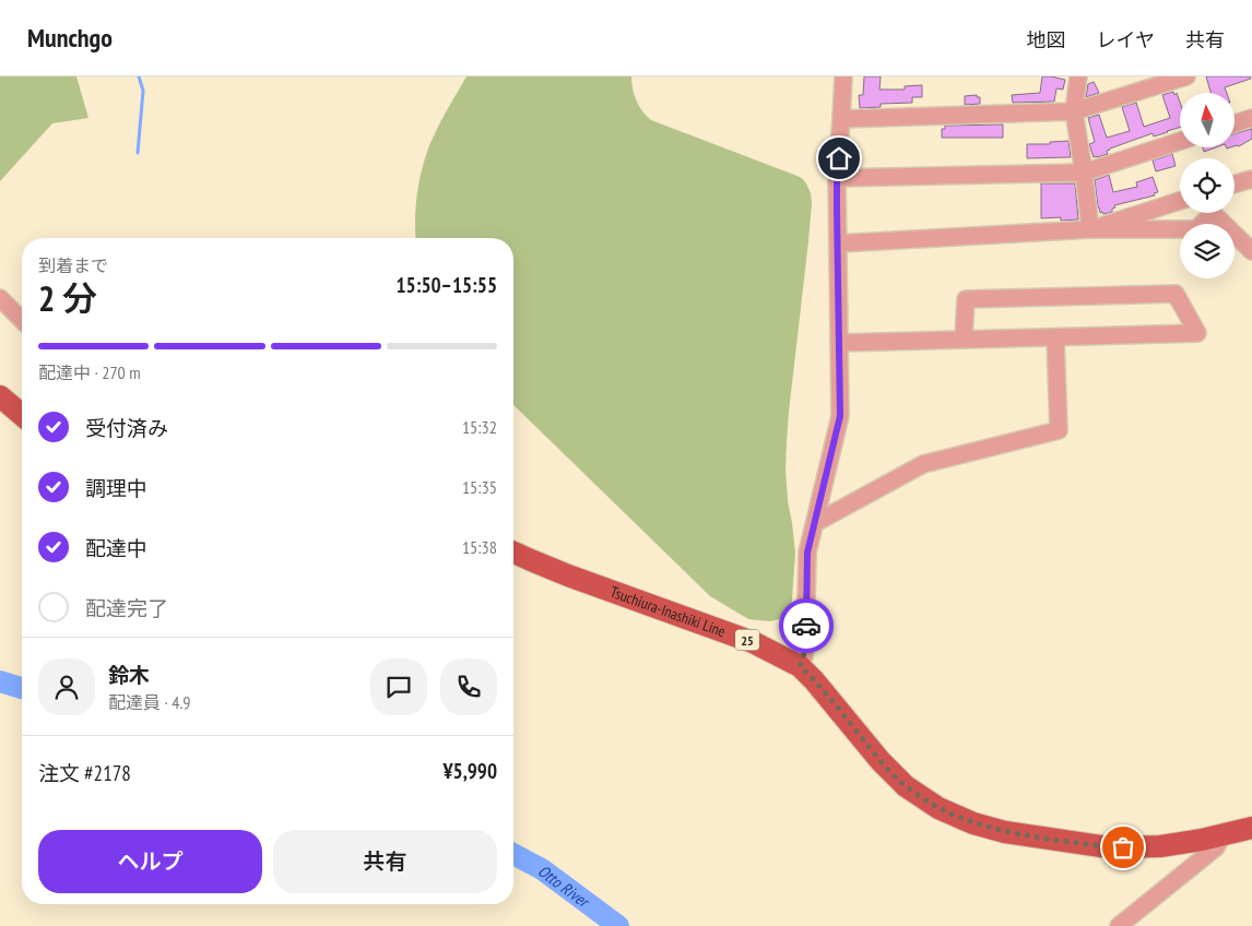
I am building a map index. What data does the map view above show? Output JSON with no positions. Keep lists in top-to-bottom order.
{
  "streets": {
    "main road": ["Tsuchiura-Inashiki Line", "25"]
  },
  "water": ["Otto River"],
  "north": "top",
  "page": {
    "header": "Munchgo",
    "nav": ["地図", "レイヤ", "共有"],
    "heading": ["2 分", "到着まで", "15:50–15:55"],
    "panel": [
      "鈴木",
      "配達員 · 4.9",
      "注文 #2178",
      "¥5,990"
    ],
    "bar": "配達中 · 270 m",
    "list": [
      ["受付済み", "15:32"],
      ["調理中", "15:35"],
      ["配達中", "15:38"],
      "配達完了"
    ],
    "buttons": ["ヘルプ", "共有"]
  }
}
